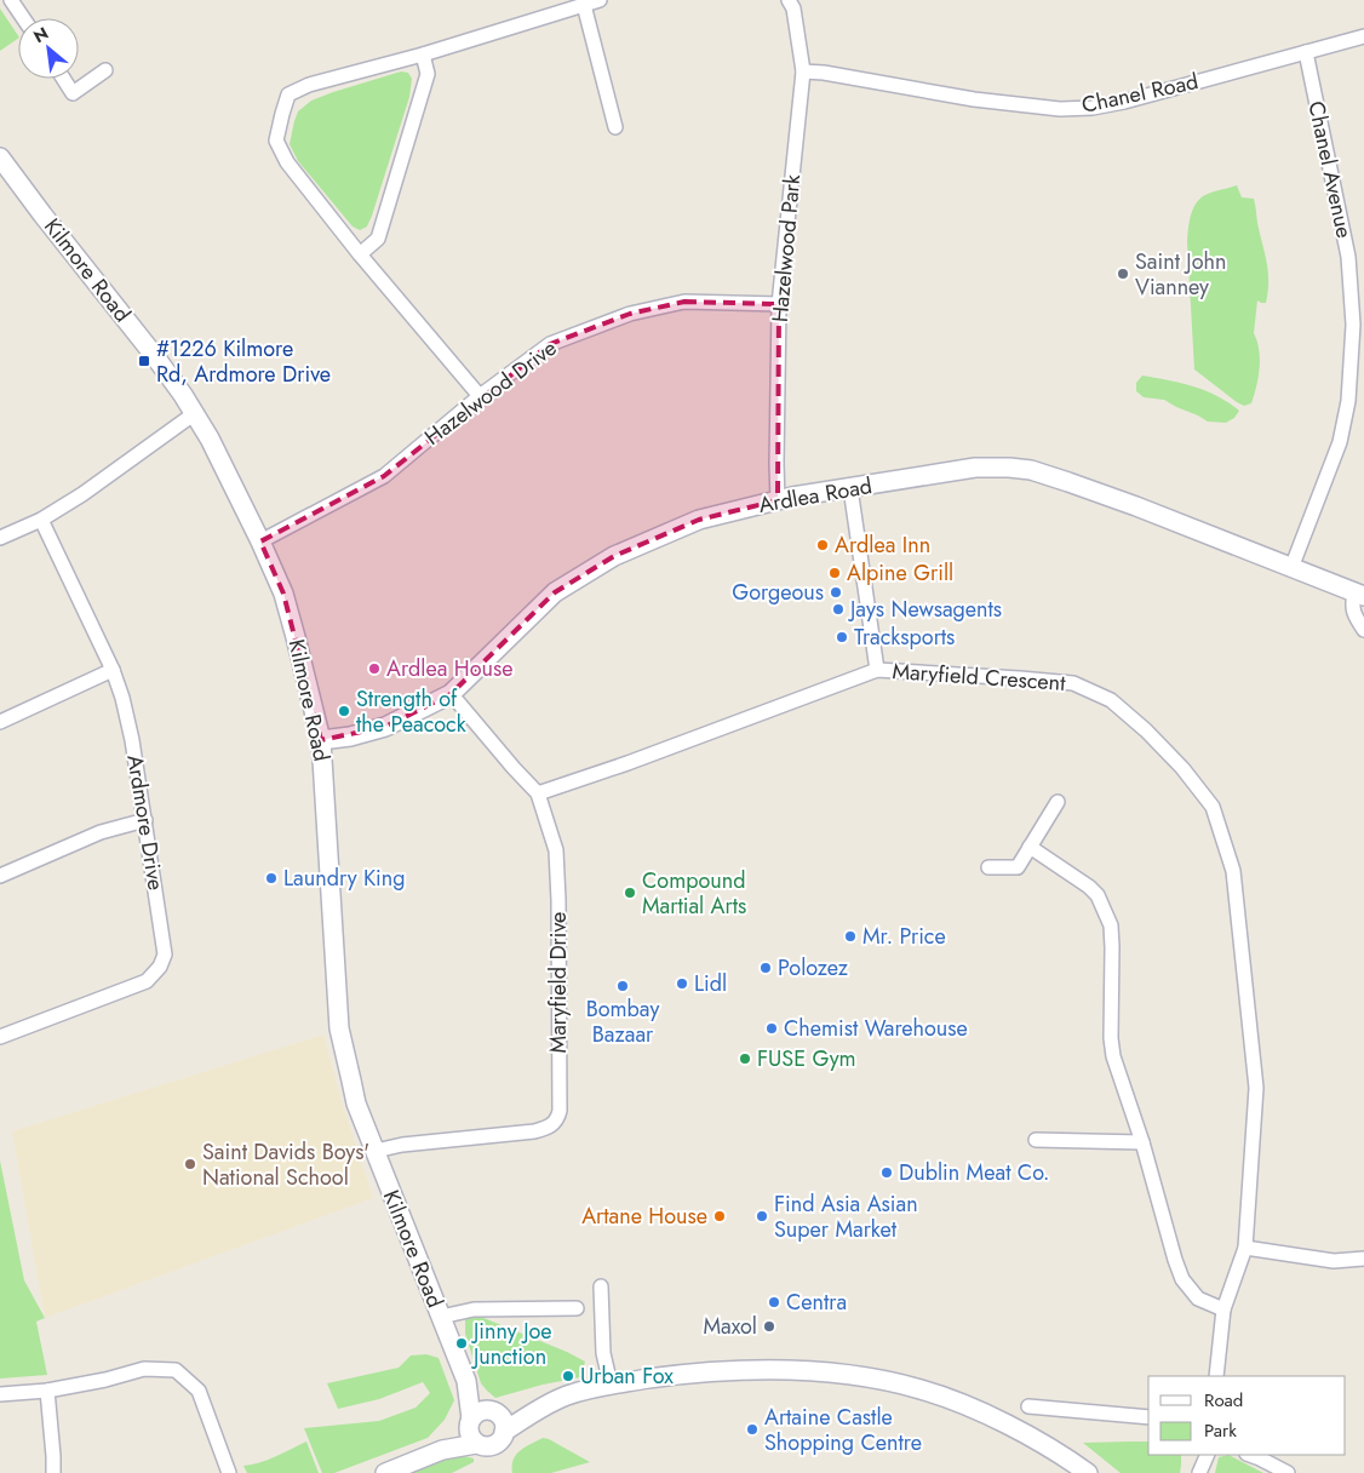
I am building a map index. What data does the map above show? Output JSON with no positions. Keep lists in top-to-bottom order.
{
  "streets": {
    "street": [
      "Chanel Road",
      "Chanel Avenue",
      "Hazelwood Park",
      "Kilmore Road",
      "Hazelwood Drive",
      "Ardlea Road",
      "Maryfield Crescent",
      "Ardmore Drive",
      "Maryfield Drive"
    ]
  },
  "crossings": [
    ["Chanel Road", "Chanel Avenue"],
    ["Chanel Road", "Hazelwood Park"],
    ["Chanel Avenue", "Ardlea Road"],
    ["Hazelwood Park", "Hazelwood Drive"],
    ["Hazelwood Park", "Ardlea Road"],
    ["Kilmore Road", "Hazelwood Drive"],
    ["Kilmore Road", "Ardlea Road"],
    ["Kilmore Road", "Maryfield Drive"],
    ["Ardlea Road", "Maryfield Drive"],
    ["Maryfield Crescent", "Maryfield Drive"]
  ],
  "places": {
    "other": [
      "Saint John Vianney",
      "Ardlea Inn",
      "Alpine Grill",
      "Gorgeous",
      "Jays Newsagents",
      "Tracksports",
      "Ardlea House",
      "Strength of the Peacock",
      "Laundry King",
      "Compound Martial Arts",
      "Mr. Price",
      "Polozez",
      "Lidl",
      "Bombay Bazaar",
      "Chemist Warehouse",
      "FUSE Gym",
      "Saint Davids Boys' National School",
      "Dublin Meat Co.",
      "Artane House",
      "Find Asia Asian Super Market",
      "Centra",
      "Maxol",
      "Jinny Joe Junction",
      "Urban Fox",
      "Artaine Castle Shopping Centre"
    ],
    "transit": ["#1226 Kilmore Rd, Ardmore Drive"]
  },
  "legend": ["Road", "Park"],
  "north": "top left"
}
